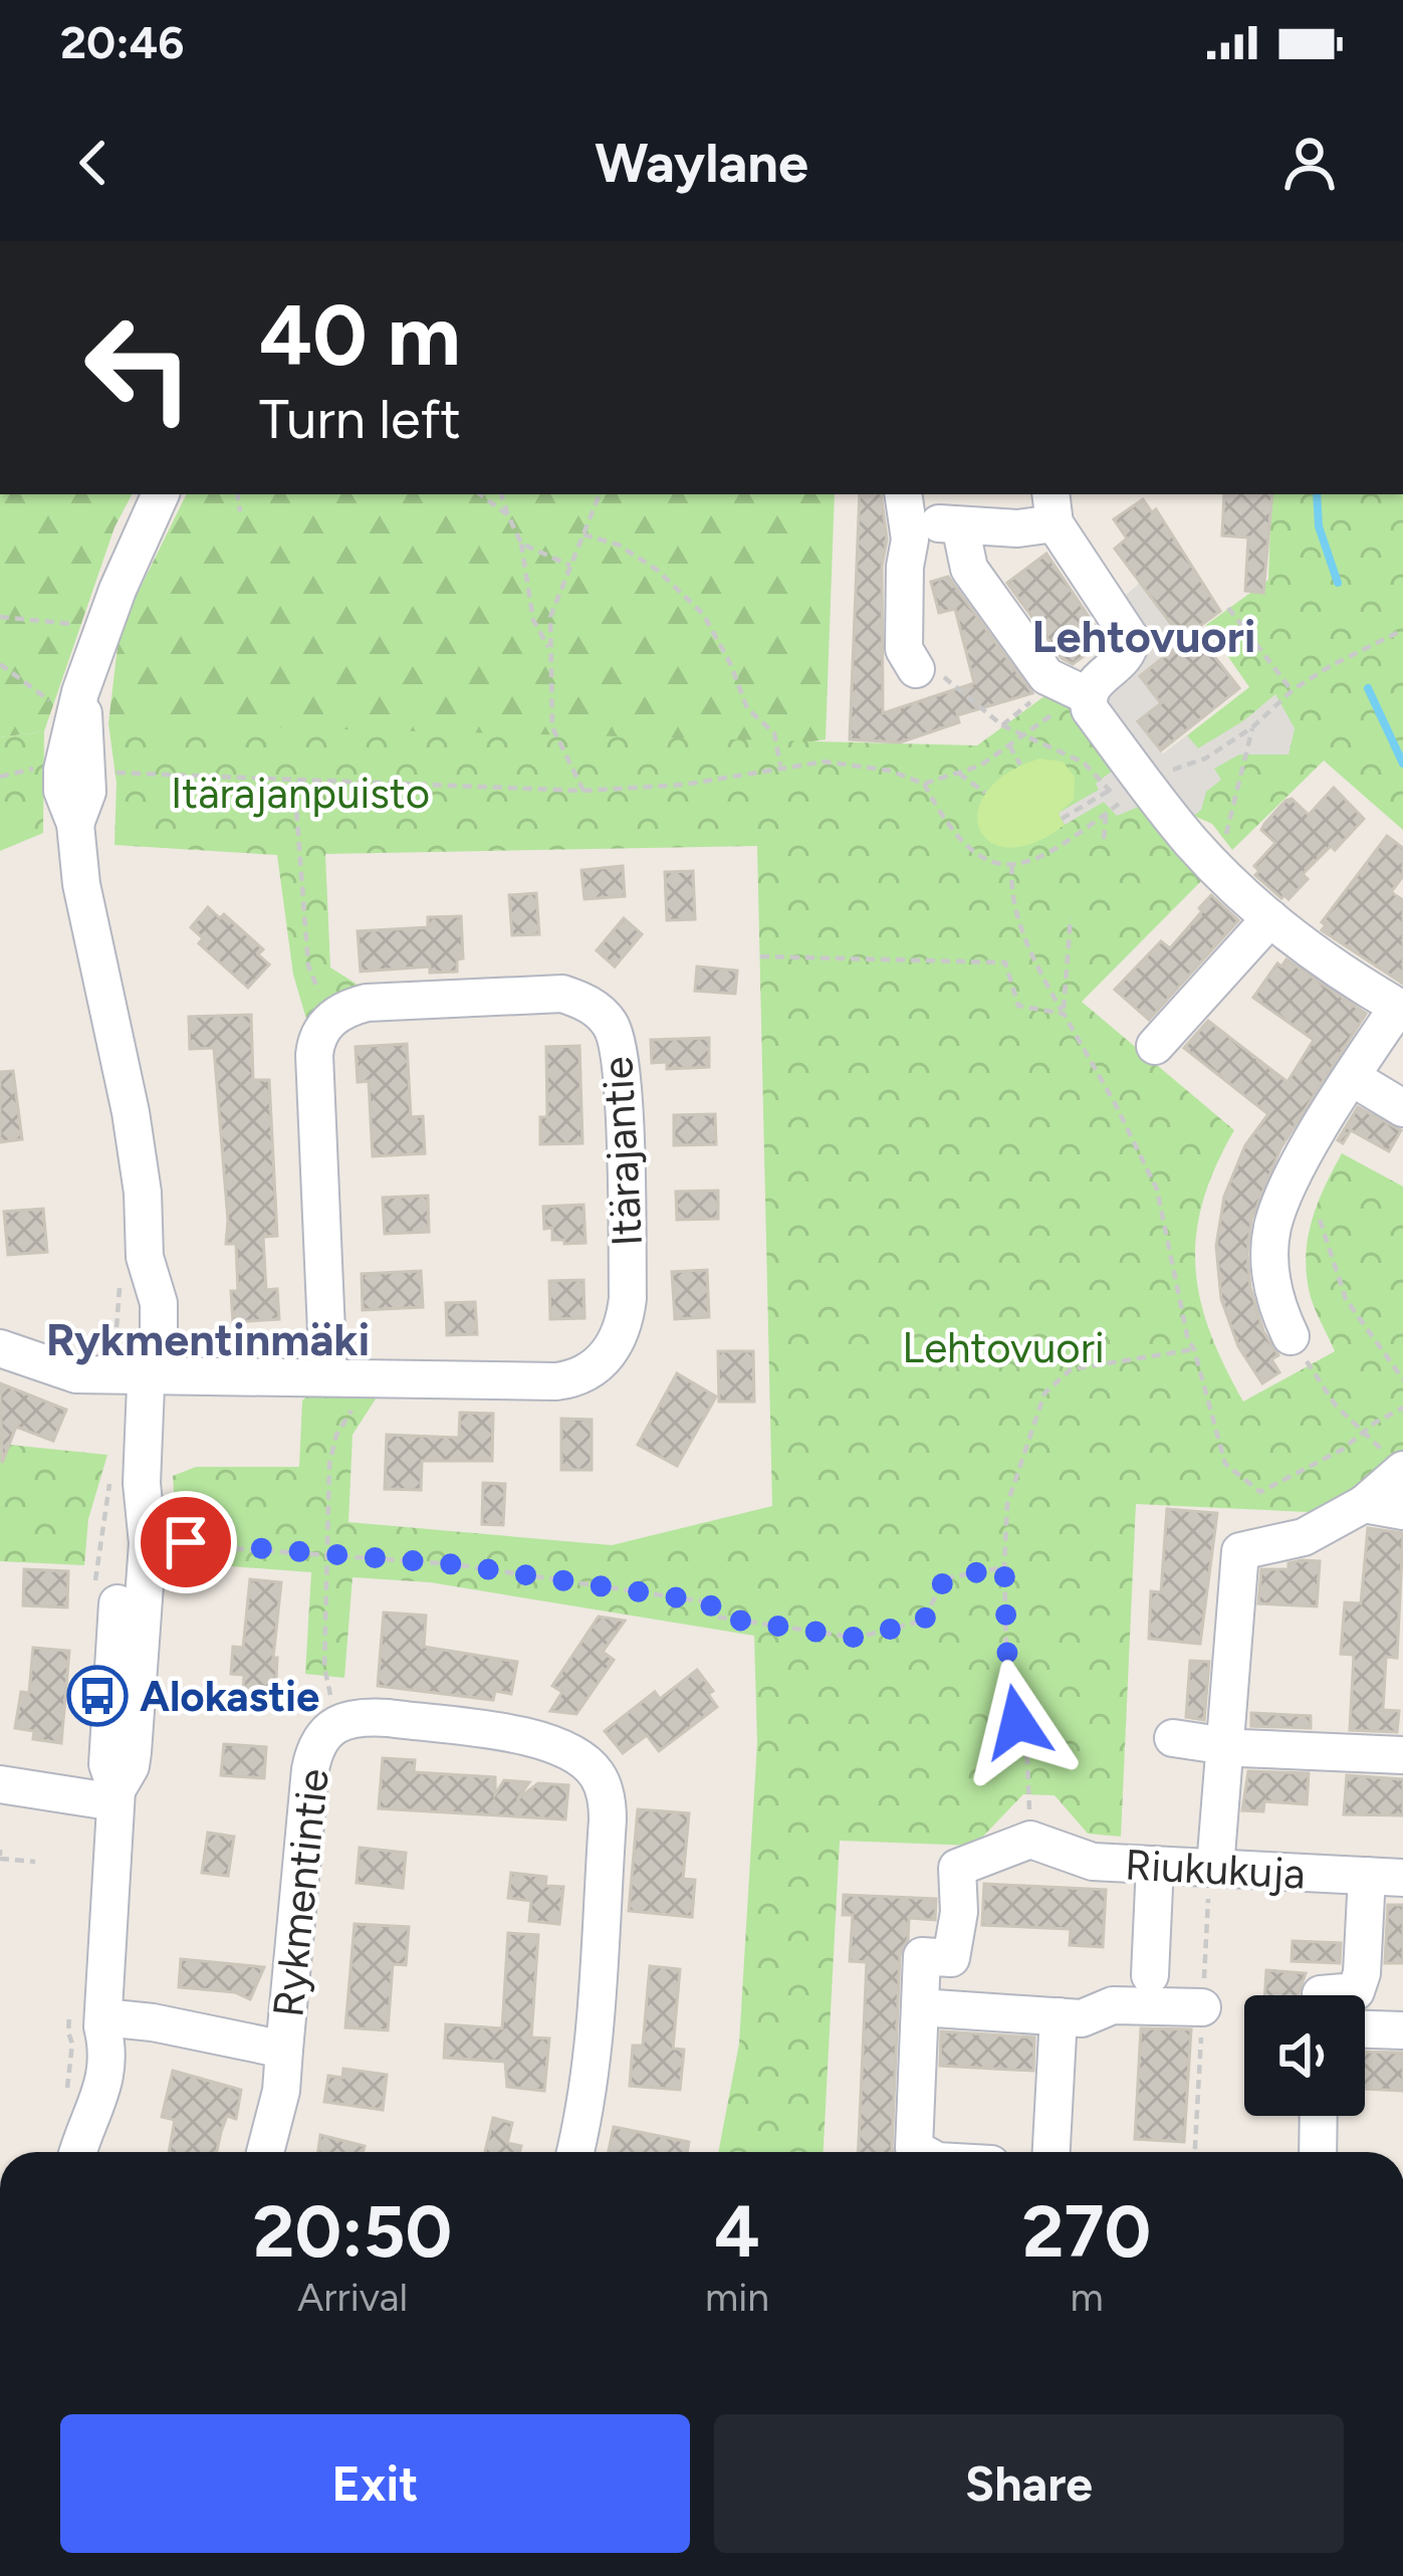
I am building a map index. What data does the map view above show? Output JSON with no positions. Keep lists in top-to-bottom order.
{
  "streets": {
    "street": ["Itärajantie", "Riukukuja", "Rykmentintie"]
  },
  "districts": ["Lehtovuori", "Rykmentinmäki"],
  "parks": ["Itärajanpuisto", "Lehtovuori"],
  "places": {
    "bus stop": ["Alokastie"]
  },
  "page": {
    "status": "20:46",
    "header": "Waylane",
    "turn": ["40 m", "Turn left"],
    "eta": [
      "20:50",
      "Arrival",
      "4",
      "min",
      "270",
      "m"
    ],
    "buttons": ["Exit", "Share"]
  }
}
